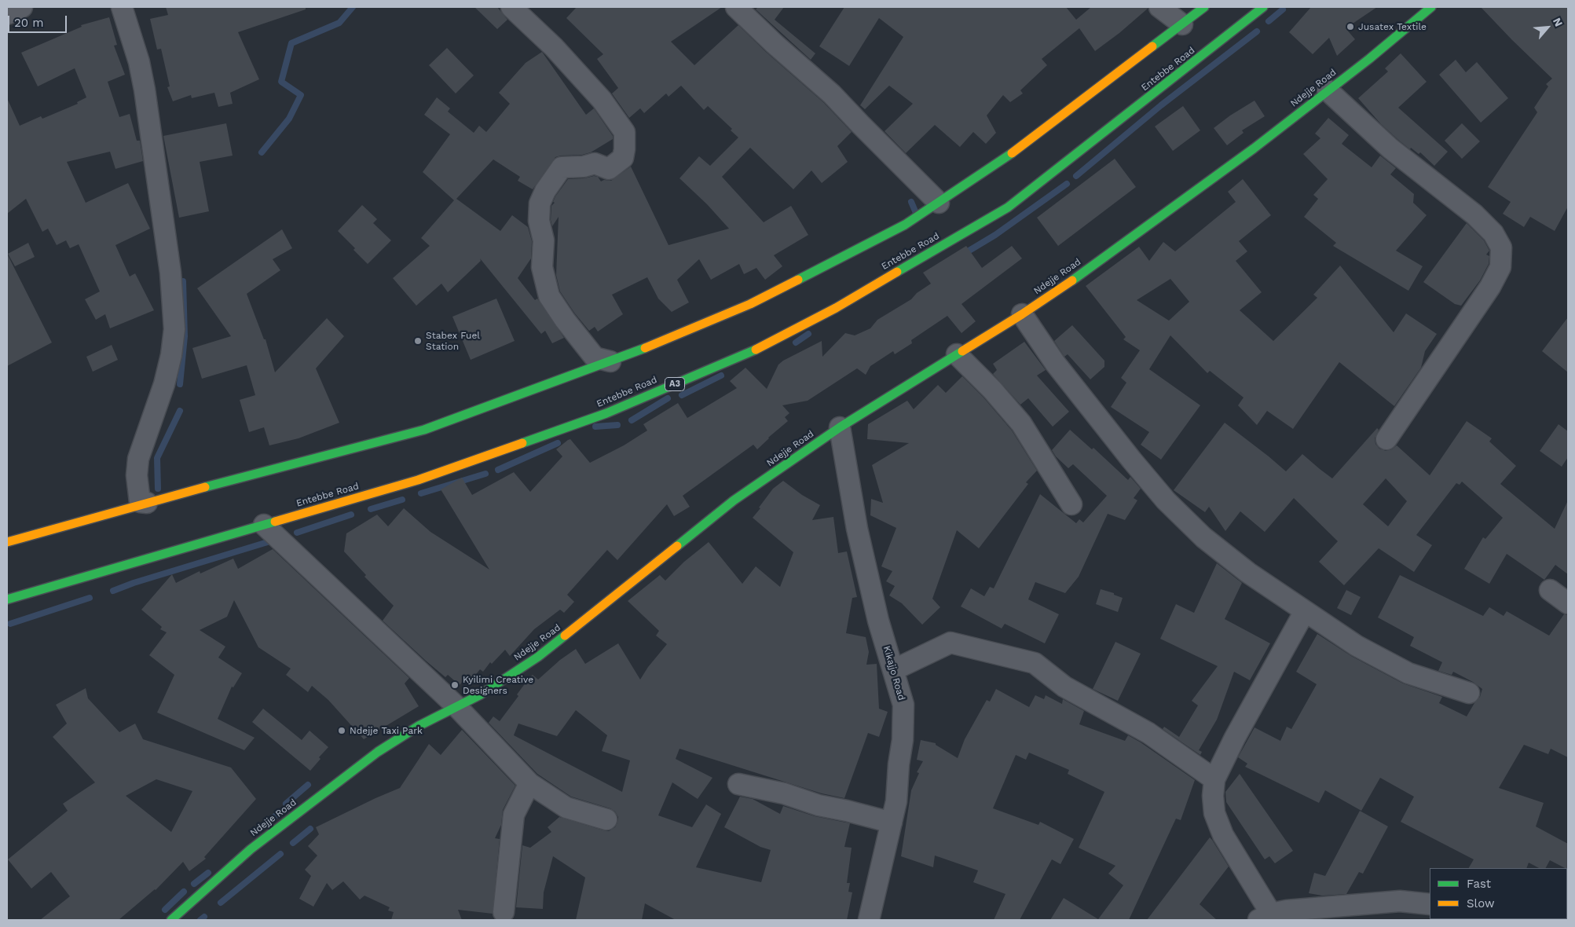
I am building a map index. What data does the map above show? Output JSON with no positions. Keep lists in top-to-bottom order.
{
  "streets": {
    "main road": ["Entebbe Road", "Ndejje Road", "A3"],
    "street": ["Kikajjo Road"]
  },
  "crossings": [
    ["Ndejje Road", "Kikajjo Road"]
  ],
  "places": [
    "Jusatex Textile",
    "Stabex Fuel Station",
    "Kyilimi Creative Designers",
    "Ndejje Taxi Park"
  ],
  "legend": ["Fast", "Slow"],
  "scale_bar": "20 m",
  "north": "top right"
}
